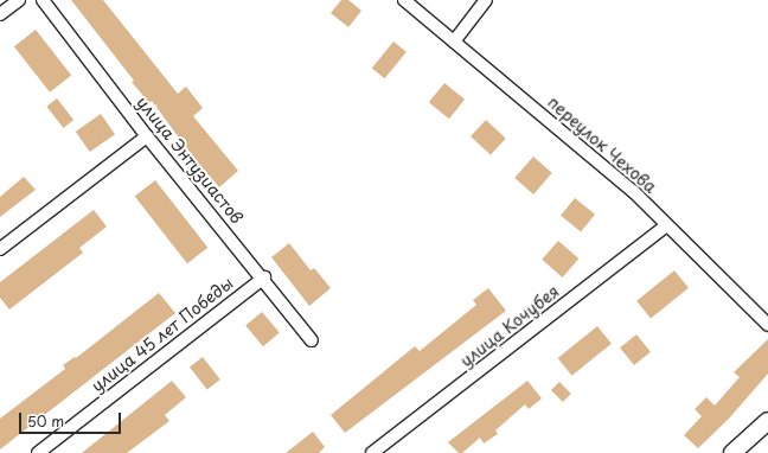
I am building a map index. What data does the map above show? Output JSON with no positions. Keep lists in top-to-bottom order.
{
  "streets": {
    "street": [
      "переулок Чехова",
      "улица Энтузиастов",
      "улица Кочубея",
      "улица 45 лет Победы"
    ]
  },
  "crossings": [
    ["переулок Чехова", "улица Кочубея"],
    ["улица Энтузиастов", "улица 45 лет Победы"]
  ],
  "scale_bar": "50 m"
}
